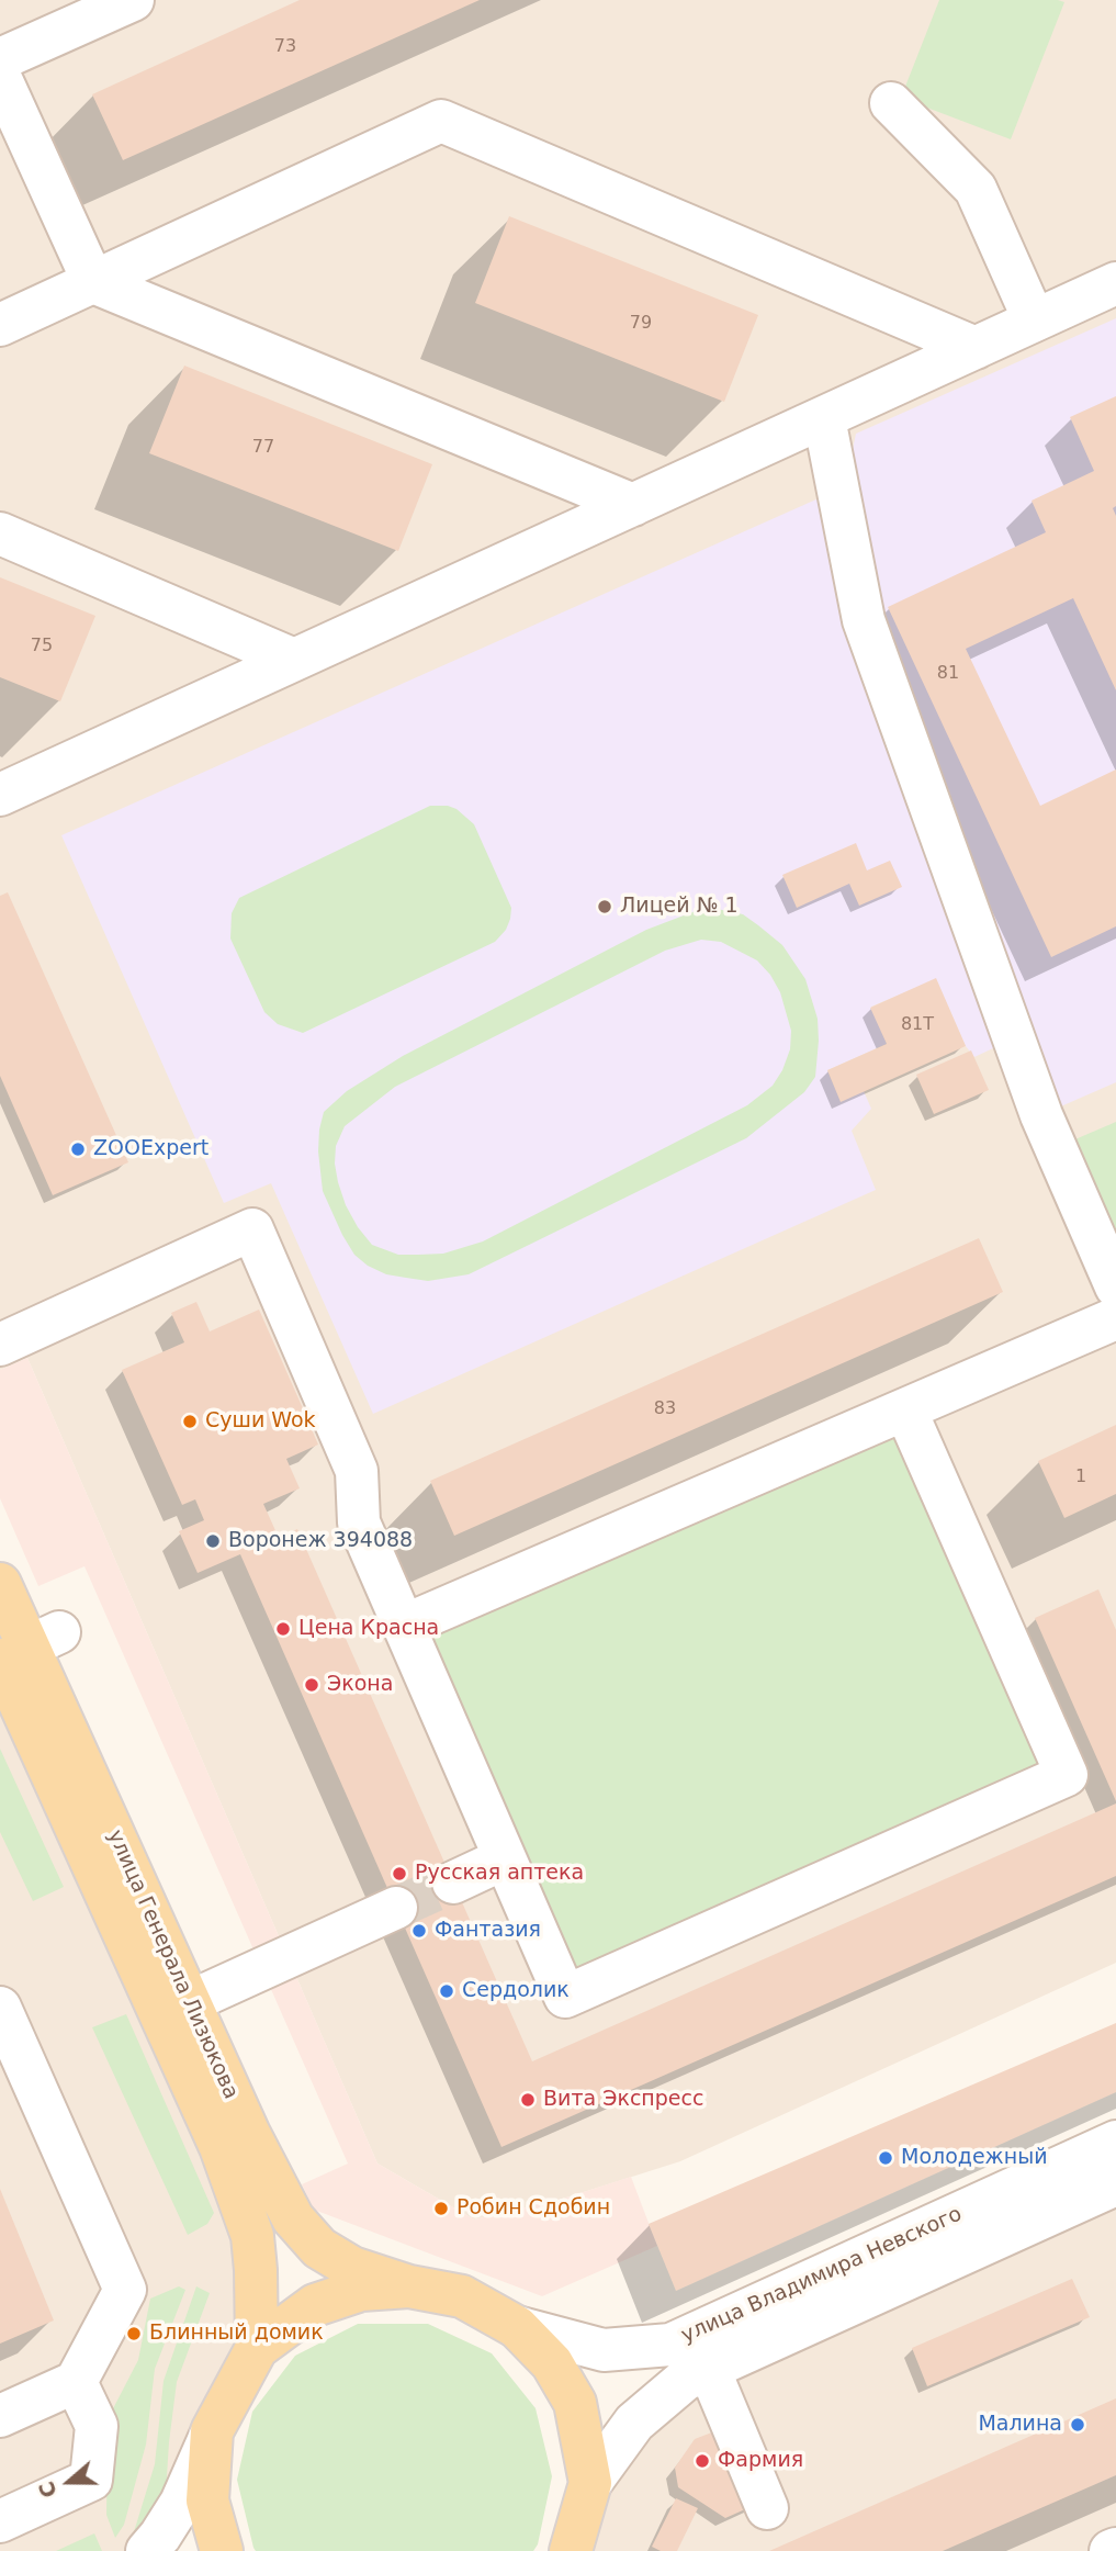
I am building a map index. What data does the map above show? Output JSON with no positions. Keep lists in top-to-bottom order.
{
  "streets": {
    "main road": ["улица Генерала Лизюкова"],
    "street": ["улица Владимира Невского"]
  },
  "places": [
    "Лицей № 1",
    "ZOOExpert",
    "Суши Wok",
    "Воронеж 394088",
    "Цена Красна",
    "Экона",
    "Русская аптека",
    "Фантазия",
    "Сердолик",
    "Вита Экспресс",
    "Молодежный",
    "Робин Сдобин",
    "Блинный домик",
    "Малина",
    "Фармия"
  ],
  "house_numbers": [
    "73",
    "79",
    "77",
    "75",
    "81",
    "81Т",
    "83",
    "1"
  ],
  "north": "left"
}
